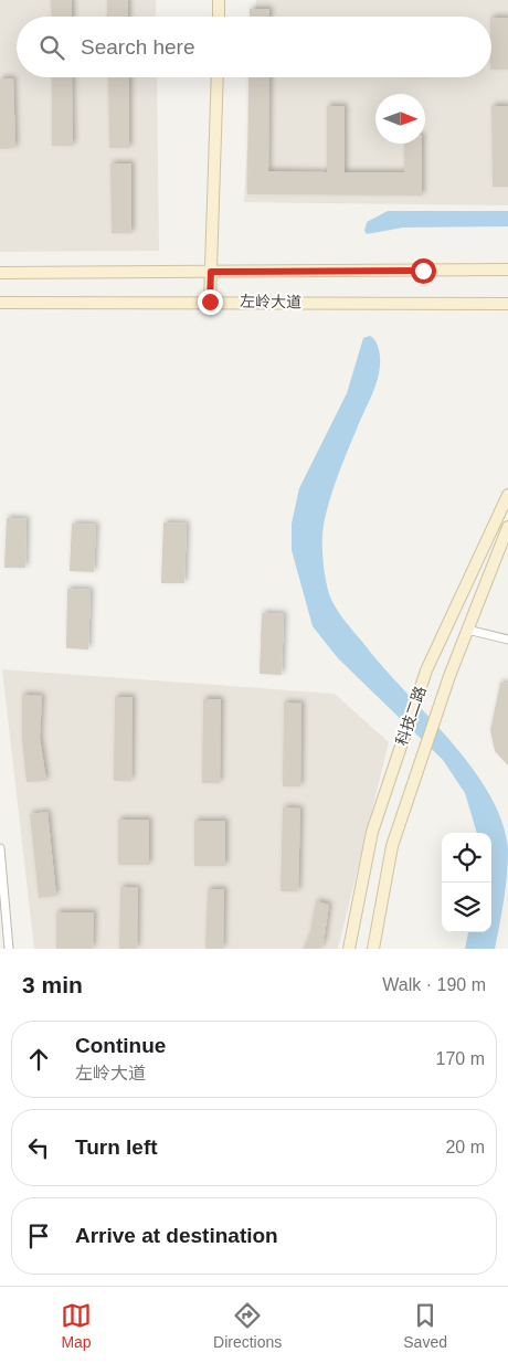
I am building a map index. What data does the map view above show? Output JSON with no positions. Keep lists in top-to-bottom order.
{
  "streets": {
    "street": ["左岭大道", "科技二路"]
  },
  "north": "right",
  "page": {
    "search": "Search here",
    "heading": ["3 min", "Walk · 190 m"],
    "list": [
      ["Continue", "左岭大道", "170 m"],
      ["Turn left", "20 m"],
      "Arrive at destination"
    ],
    "nav": ["Map", "Directions", "Saved"]
  }
}
